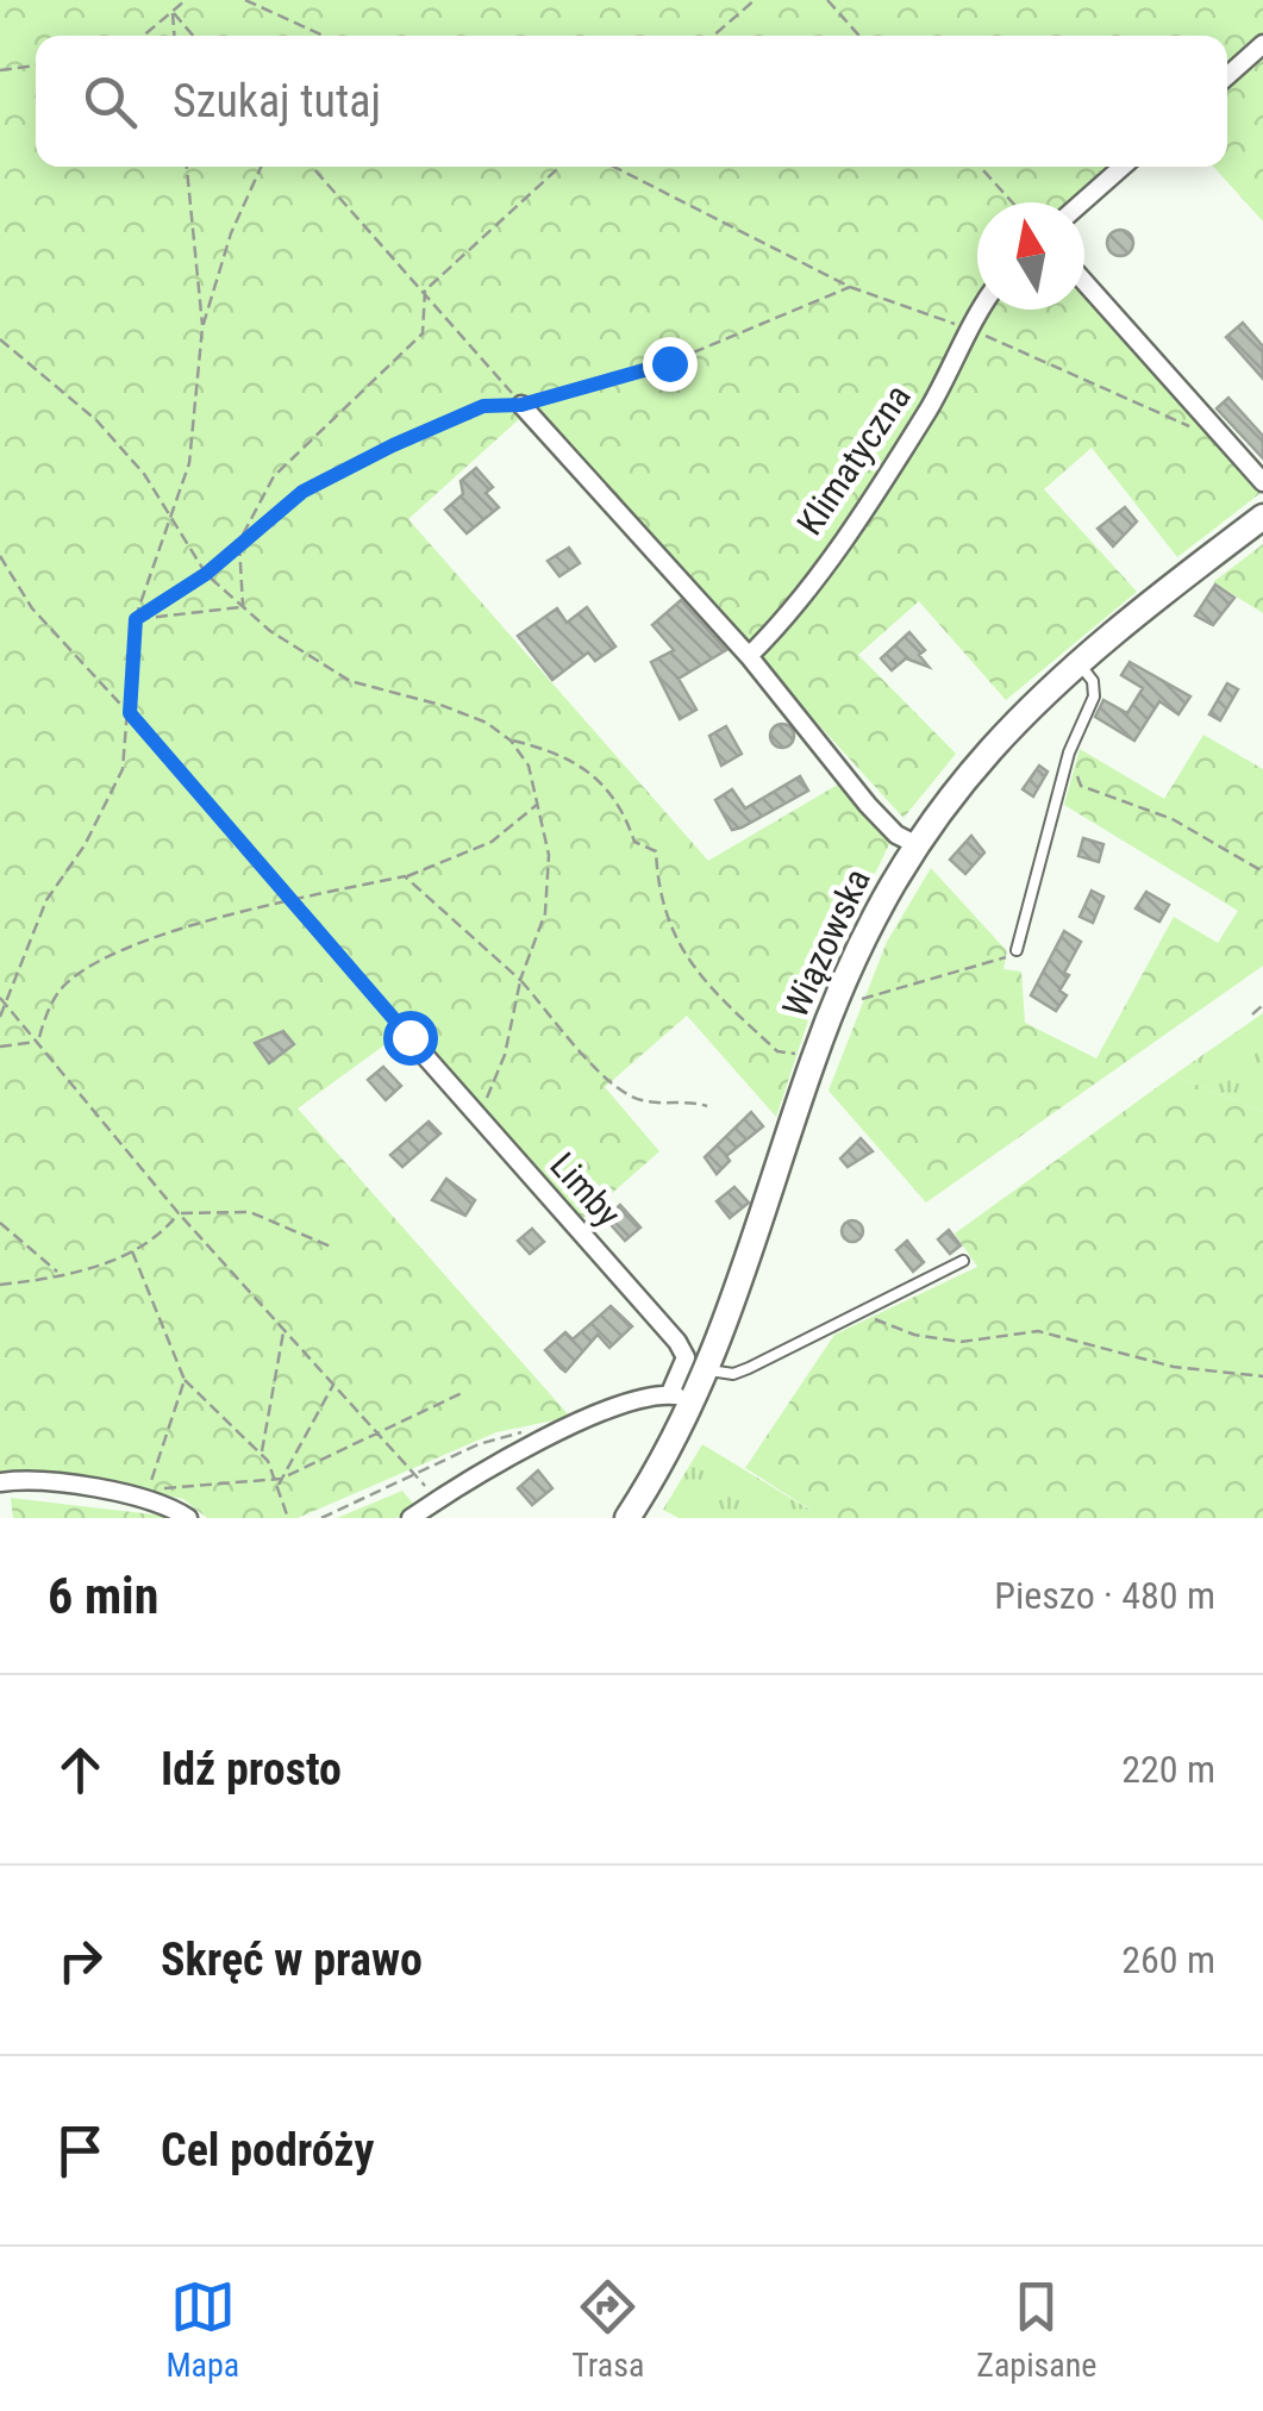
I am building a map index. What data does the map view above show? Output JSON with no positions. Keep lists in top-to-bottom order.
{
  "streets": {
    "main road": ["Wiązowska"],
    "street": ["Klimatyczna", "Limby"]
  },
  "north": "top",
  "page": {
    "search": "Szukaj tutaj",
    "heading": ["6 min", "Pieszo · 480 m"],
    "list": [
      ["Idź prosto", "220 m"],
      ["Skręć w prawo", "260 m"],
      "Cel podróży"
    ],
    "nav": ["Mapa", "Trasa", "Zapisane"]
  }
}
